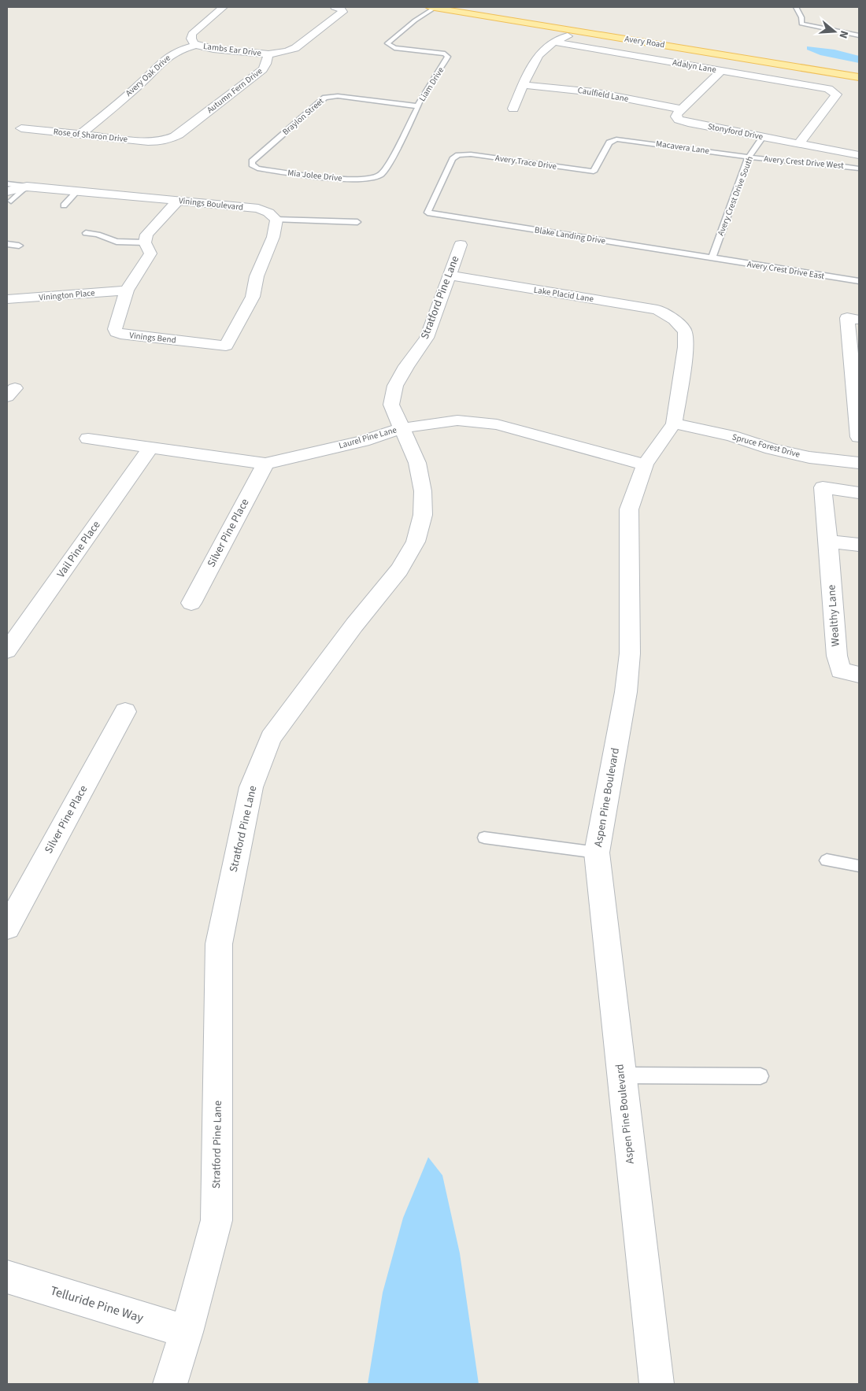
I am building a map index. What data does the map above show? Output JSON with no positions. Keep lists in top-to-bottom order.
{
  "streets": {
    "main road": ["Avery Road"],
    "street": [
      "Lambs Ear Drive",
      "Adalyn Lane",
      "Avery Oak Drive",
      "Autumn Fern Drive",
      "Caulfield Lane",
      "Stonyford Drive",
      "Rose of Sharon Drive",
      "Vinings Boulevard",
      "Lake Placid Lane",
      "Vinington Place",
      "Stratford Pine Lane",
      "Vinings Bend",
      "Laurel Pine Lane",
      "Spruce Forest Drive",
      "Silver Pine Place",
      "Vail Pine Place",
      "Wealthy Lane",
      "Aspen Pine Boulevard",
      "Telluride Pine Way"
    ],
    "lane": [
      "Liam Drive",
      "Braylon Street",
      "Macavera Lane",
      "Avery Trace Drive",
      "Avery Crest Drive West",
      "Mia Jolee Drive",
      "Avery Crest Drive South",
      "Blake Landing Drive",
      "Avery Crest Drive East"
    ]
  },
  "crossings": [
    ["Avery Road", "Liam Drive"],
    ["Lambs Ear Drive", "Avery Oak Drive"],
    ["Lambs Ear Drive", "Autumn Fern Drive"],
    ["Adalyn Lane", "Stonyford Drive"],
    ["Avery Oak Drive", "Rose of Sharon Drive"],
    ["Liam Drive", "Braylon Street"],
    ["Liam Drive", "Mia Jolee Drive"],
    ["Autumn Fern Drive", "Rose of Sharon Drive"],
    ["Caulfield Lane", "Stonyford Drive"],
    ["Braylon Street", "Mia Jolee Drive"],
    ["Stonyford Drive", "Avery Crest Drive South"],
    ["Macavera Lane", "Avery Trace Drive"],
    ["Macavera Lane", "Avery Crest Drive West"],
    ["Macavera Lane", "Avery Crest Drive South"],
    ["Avery Trace Drive", "Blake Landing Drive"],
    ["Avery Crest Drive West", "Avery Crest Drive South"],
    ["Avery Crest Drive South", "Blake Landing Drive"],
    ["Avery Crest Drive South", "Avery Crest Drive East"],
    ["Vinings Boulevard", "Vinings Bend"],
    ["Blake Landing Drive", "Avery Crest Drive East"],
    ["Lake Placid Lane", "Stratford Pine Lane"],
    ["Lake Placid Lane", "Aspen Pine Boulevard"],
    ["Vinington Place", "Vinings Bend"],
    ["Stratford Pine Lane", "Laurel Pine Lane"],
    ["Stratford Pine Lane", "Telluride Pine Way"],
    ["Laurel Pine Lane", "Silver Pine Place"],
    ["Laurel Pine Lane", "Vail Pine Place"],
    ["Laurel Pine Lane", "Aspen Pine Boulevard"],
    ["Spruce Forest Drive", "Aspen Pine Boulevard"]
  ],
  "north": "right"
}
